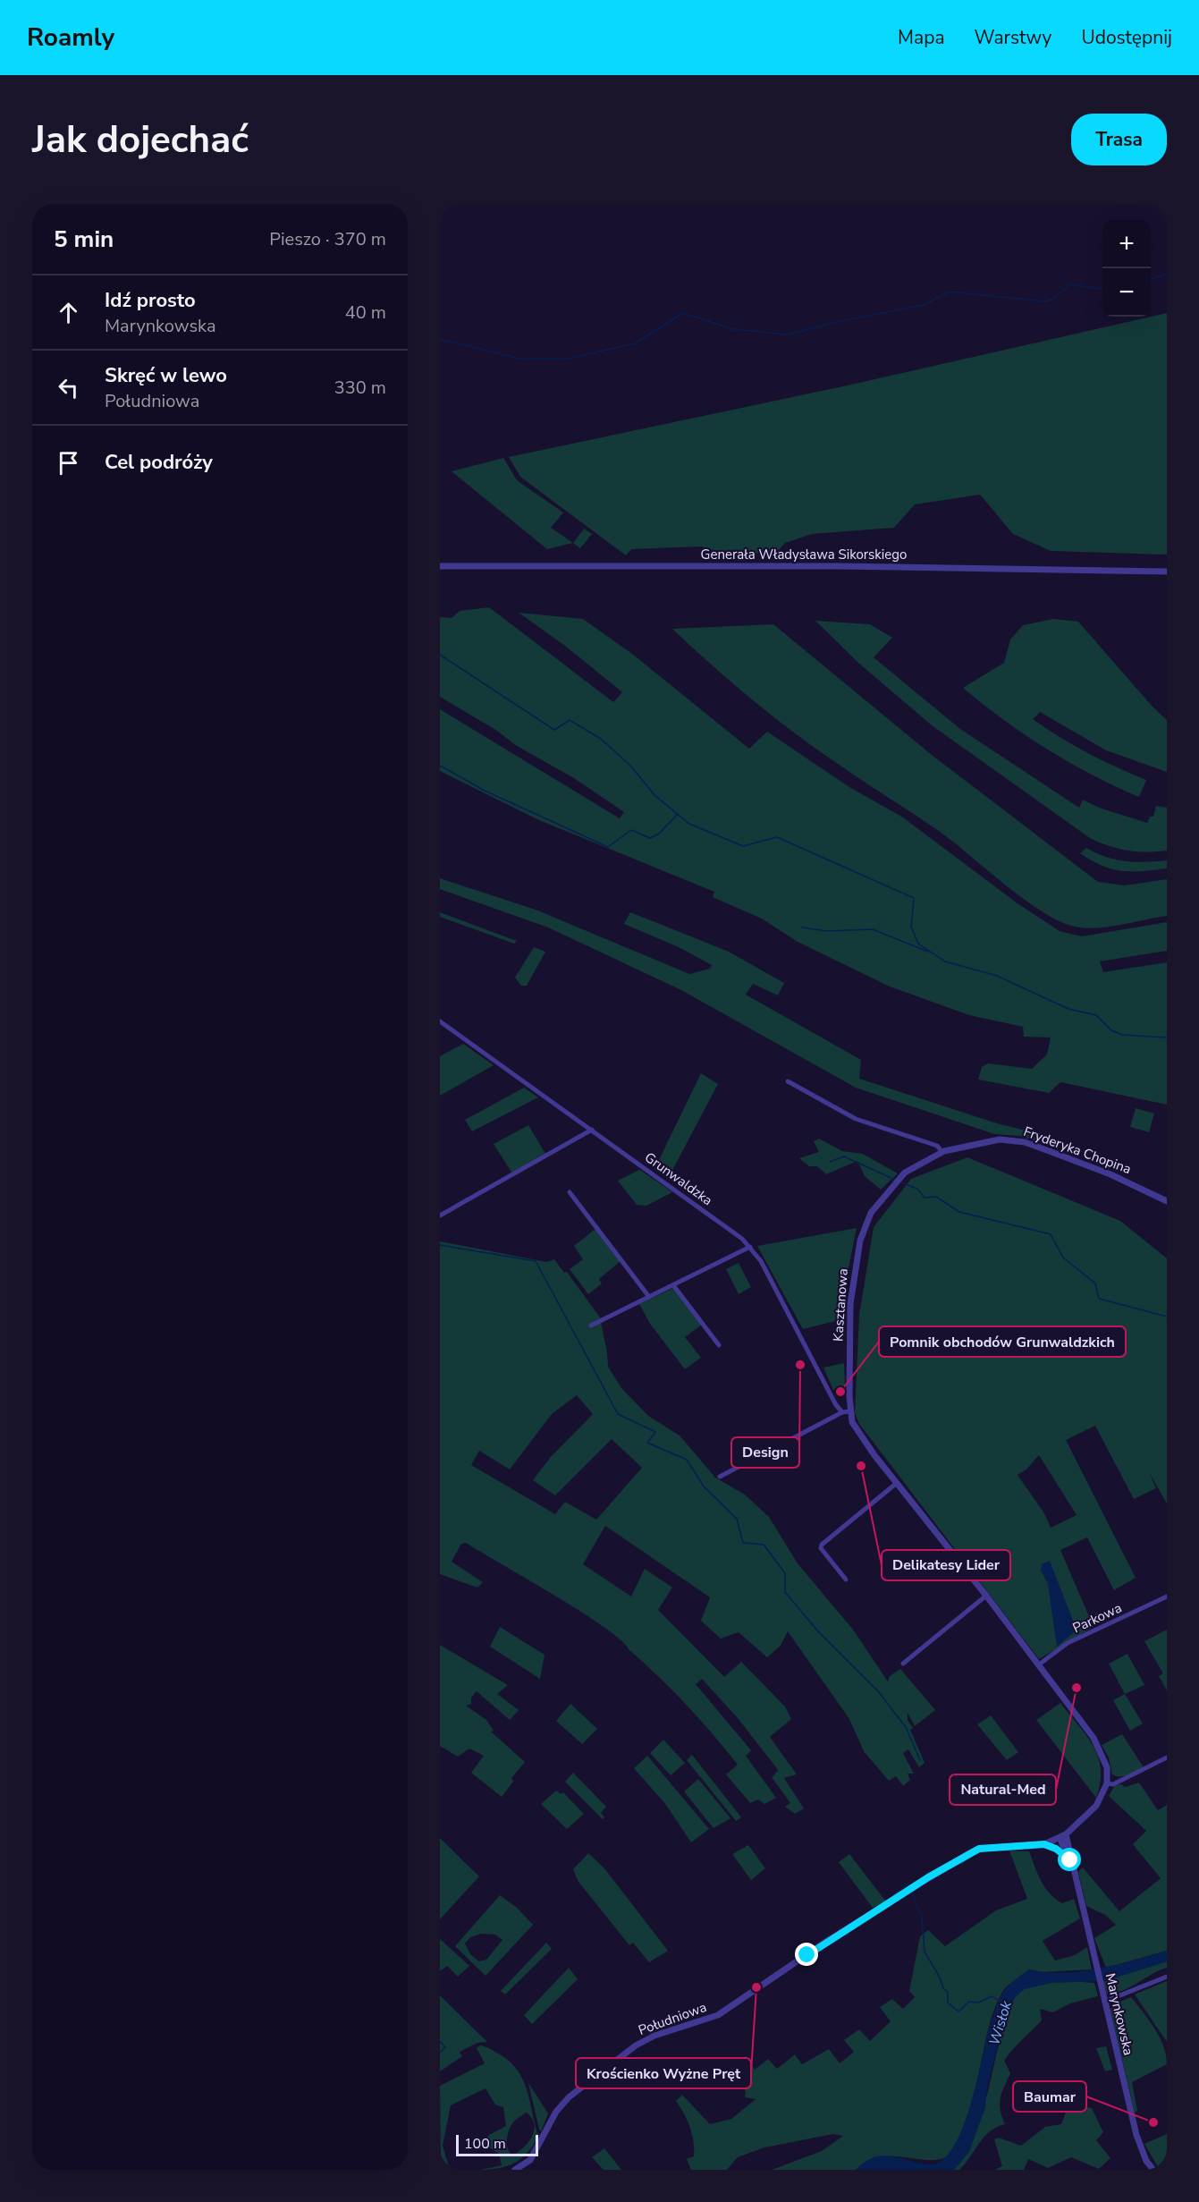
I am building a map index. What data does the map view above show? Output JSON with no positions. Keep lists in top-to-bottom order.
{
  "streets": {
    "street": [
      "Generała Władysława Sikorskiego",
      "Fryderyka Chopina",
      "Grunwaldzka",
      "Kasztanowa",
      "Parkowa",
      "Marynkowska",
      "Południowa"
    ]
  },
  "crossings": [
    ["Fryderyka Chopina", "Kasztanowa"],
    ["Grunwaldzka", "Kasztanowa"],
    ["Kasztanowa", "Parkowa"],
    ["Kasztanowa", "Południowa"],
    ["Marynkowska", "Południowa"]
  ],
  "water": ["Wisłok"],
  "places": [
    "Design",
    "Pomnik obchodów Grunwaldzkich",
    "Delikatesy Lider",
    "Natural-Med",
    "Krościenko Wyżne Pręt",
    "Baumar"
  ],
  "scale_bar": "100 m",
  "page": {
    "header": "Roamly",
    "nav": ["Mapa", "Warstwy", "Udostępnij"],
    "buttons": "Trasa",
    "title": "Jak dojechać",
    "heading": ["5 min", "Pieszo · 370 m"],
    "map_buttons": ["+", "−"],
    "list": [
      ["Idź prosto", "Marynkowska", "40 m"],
      ["Skręć w lewo", "Południowa", "330 m"],
      "Cel podróży"
    ],
    "scale": "100 m"
  }
}
